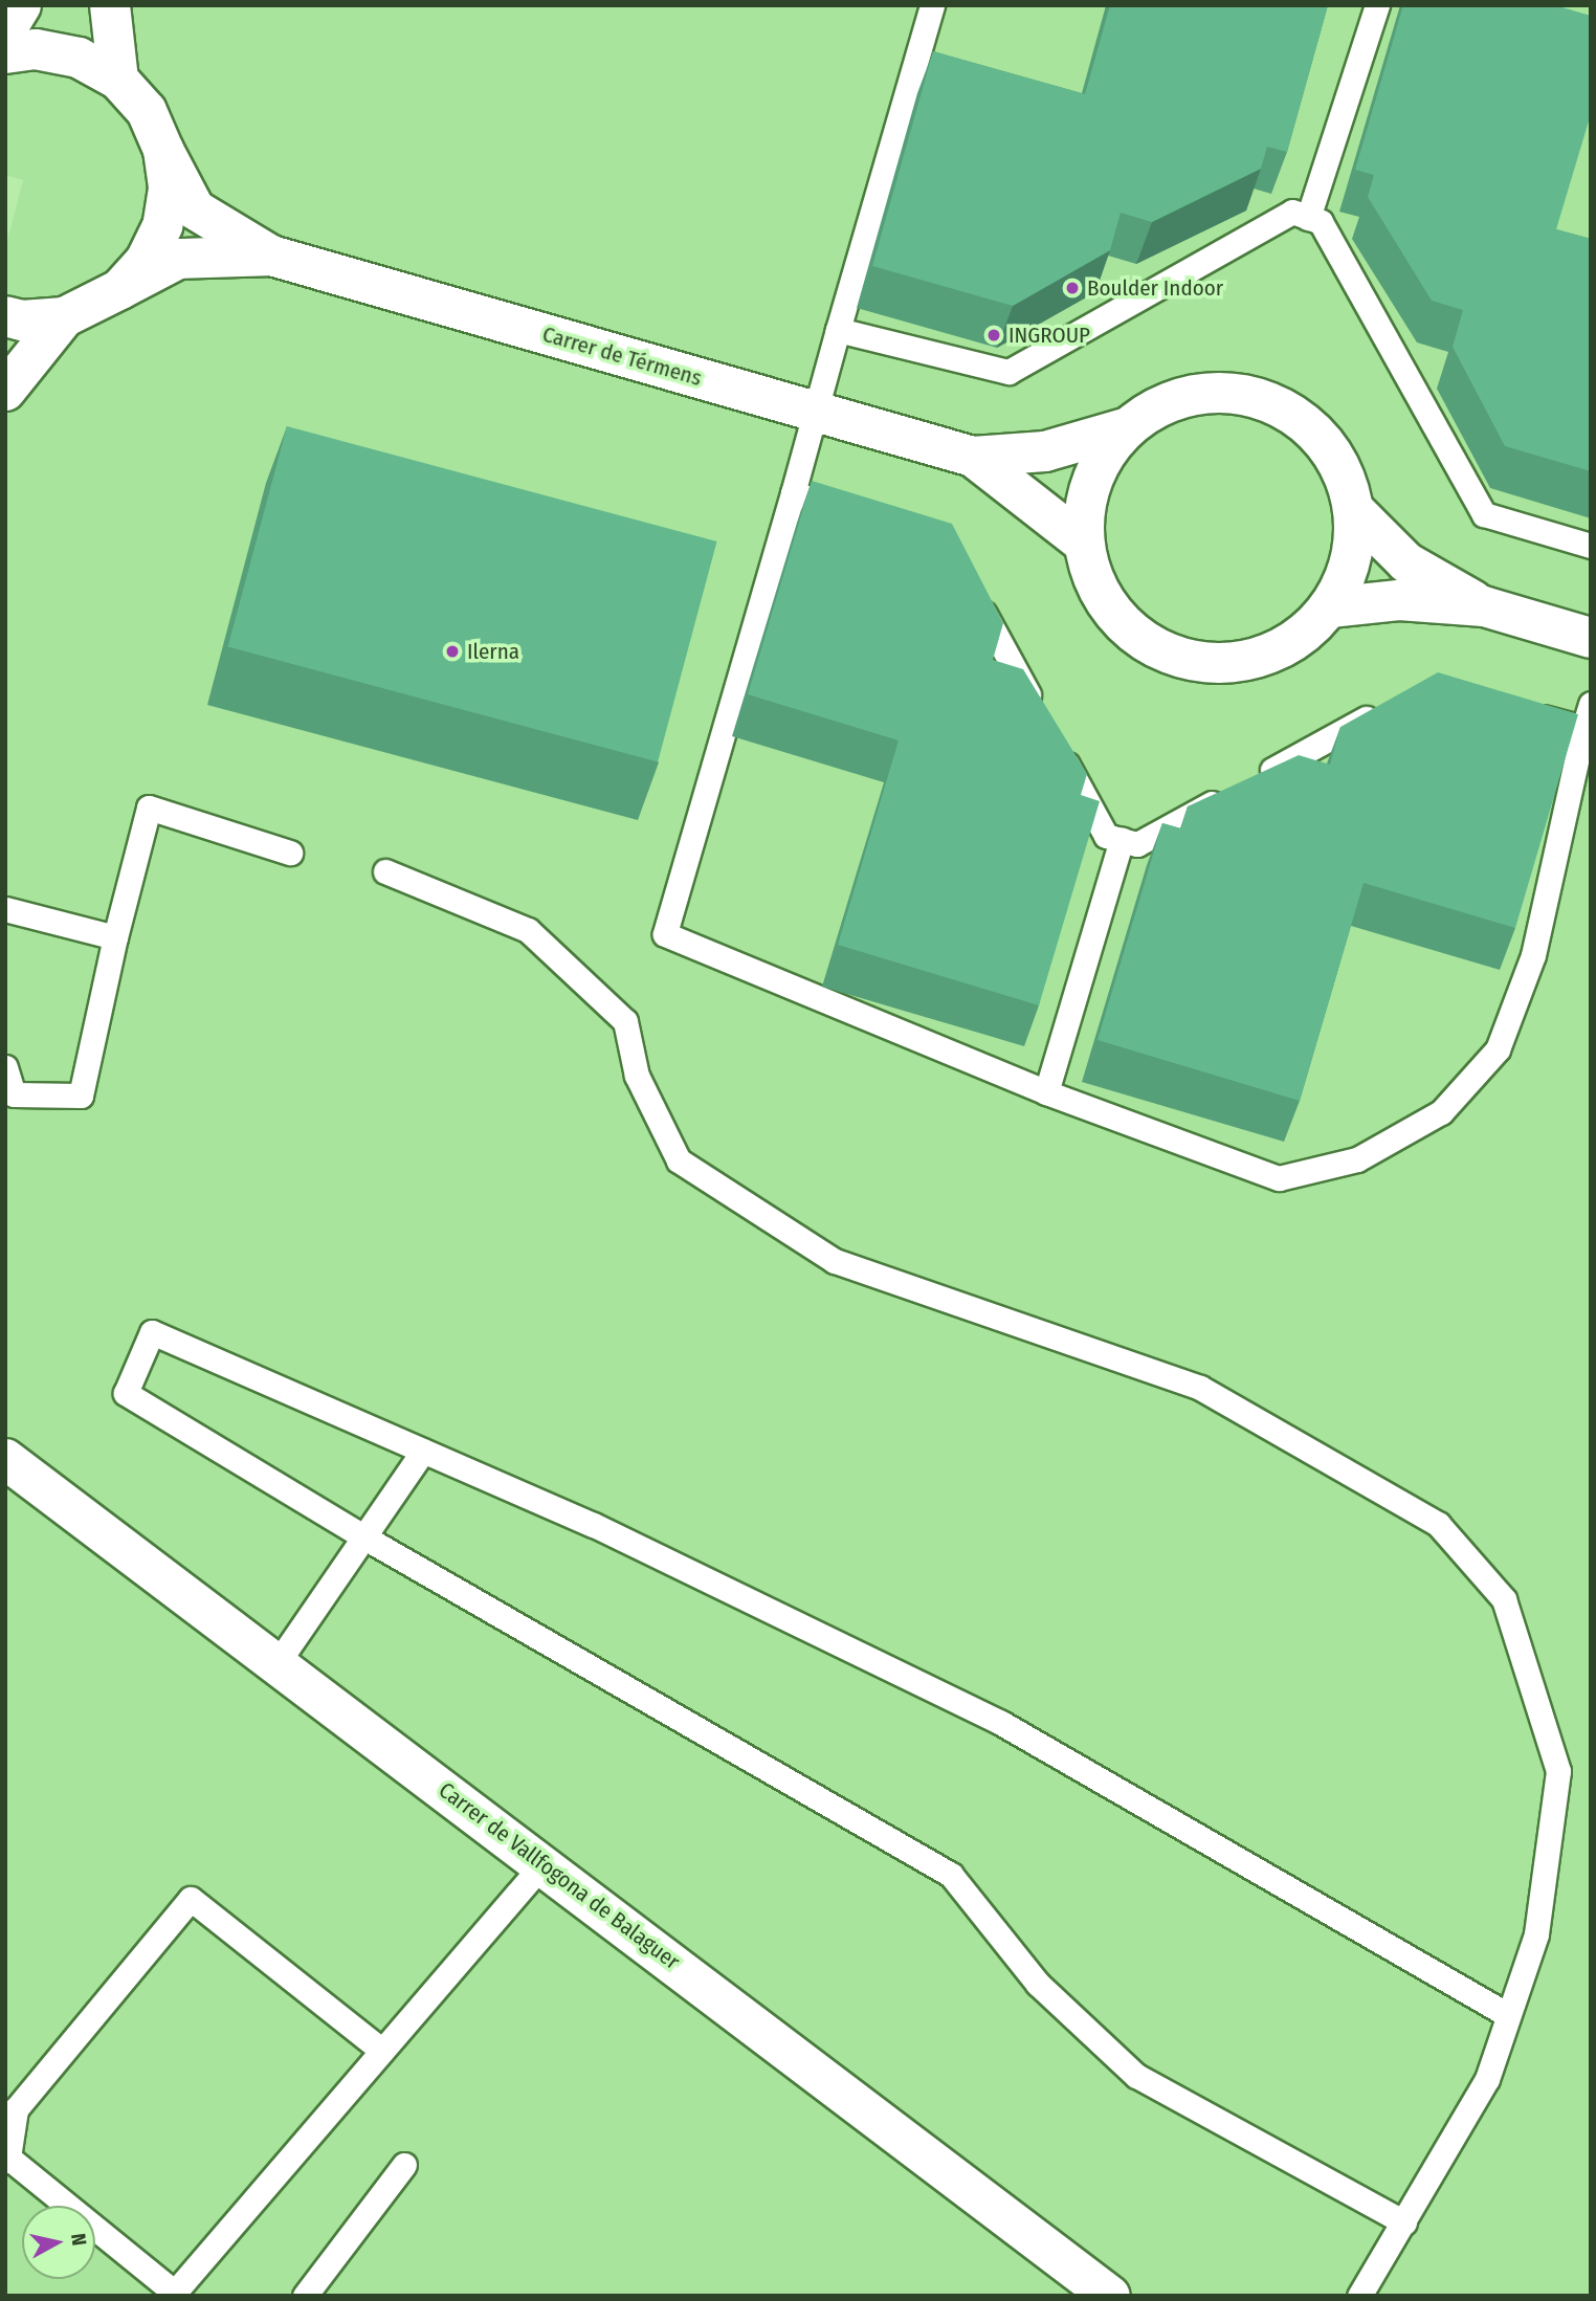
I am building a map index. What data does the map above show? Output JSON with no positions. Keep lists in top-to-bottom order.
{
  "streets": {
    "street": ["Carrer de Térmens", "Carrer de Vallfogona de Balaguer"]
  },
  "places": ["Boulder Indoor", "INGROUP", "Ilerna"],
  "north": "right"
}
